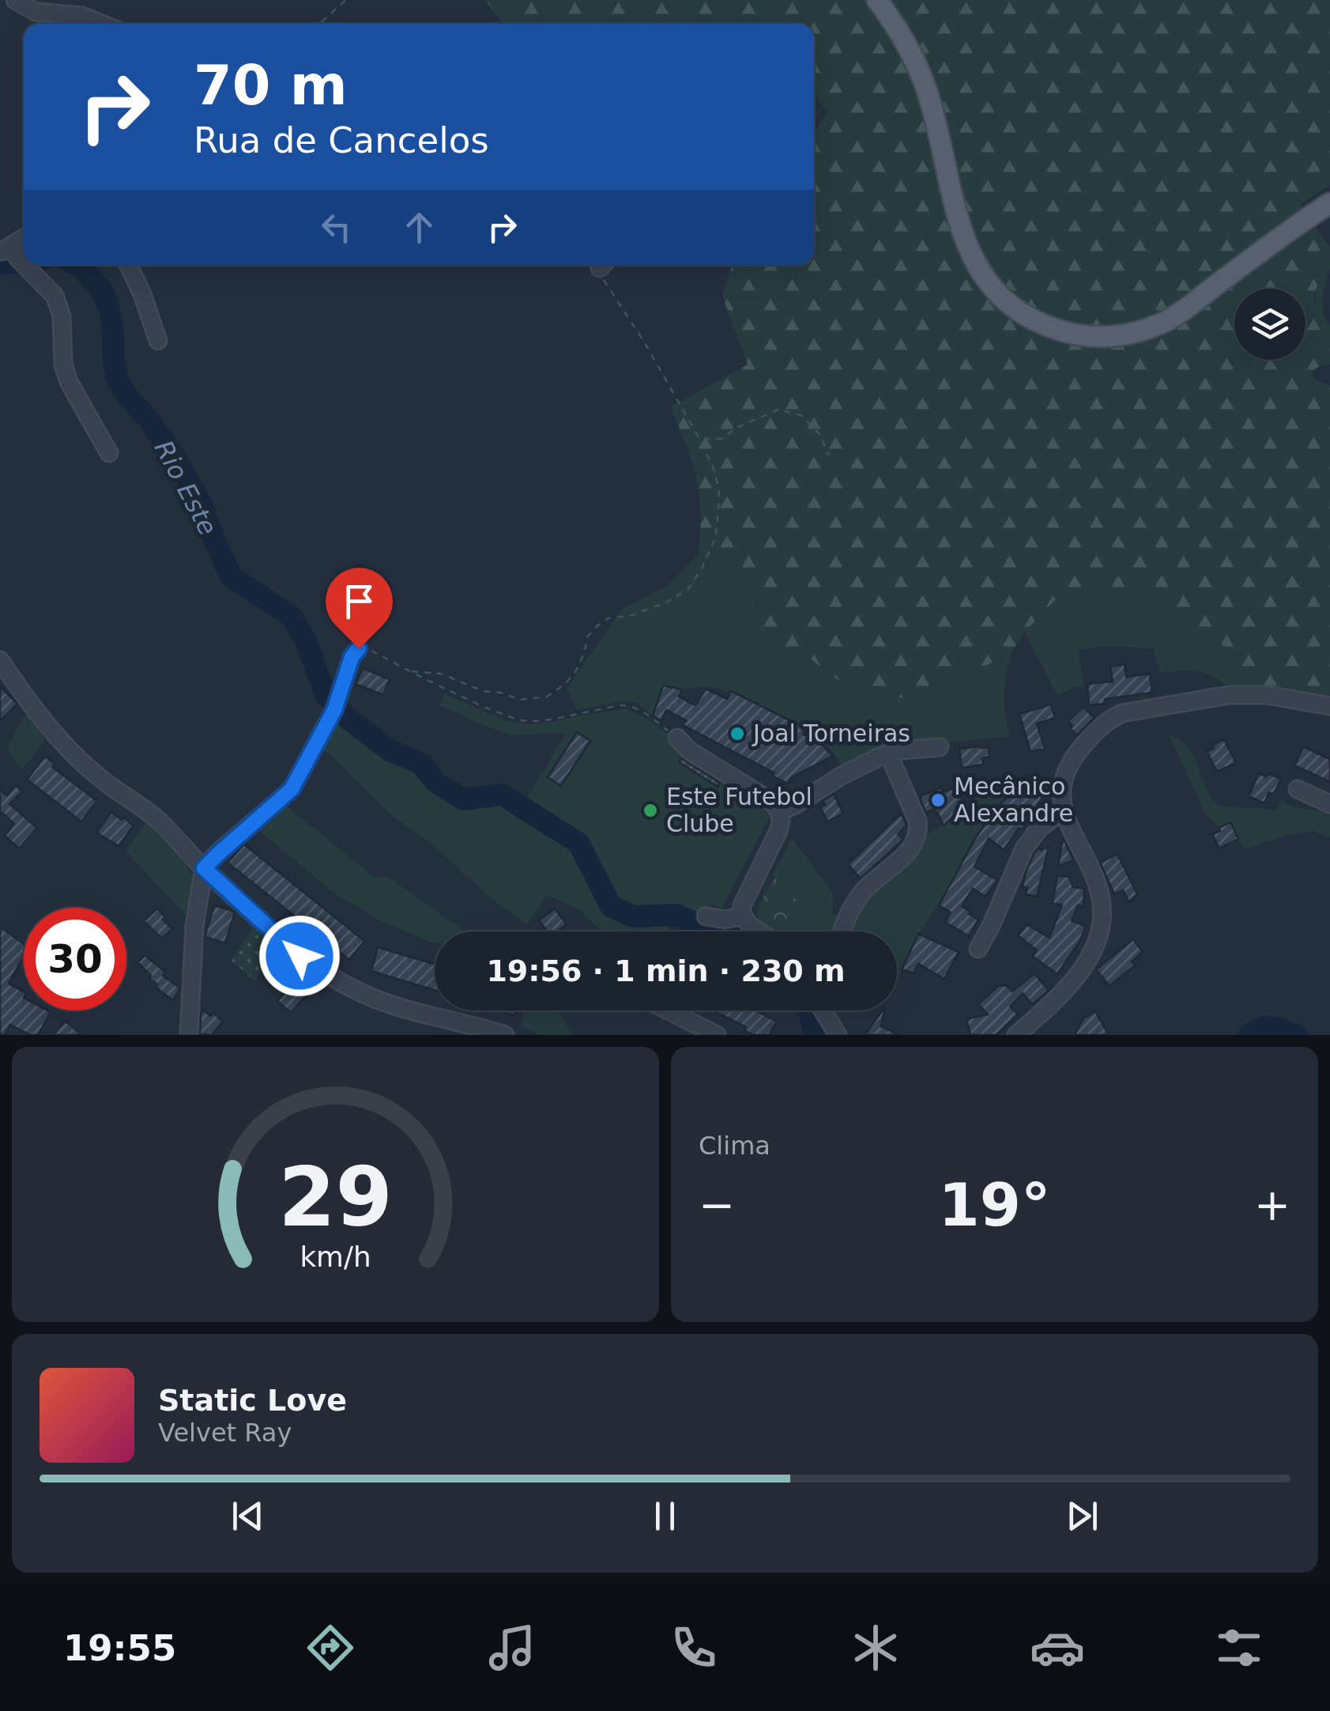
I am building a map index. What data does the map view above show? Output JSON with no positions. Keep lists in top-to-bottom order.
{
  "water": ["Rio Este"],
  "places": ["Joal Torneiras", "Mecânico Alexandre", "Este Futebol Clube"],
  "page": {
    "turn": ["70 m", "Rua de Cancelos"],
    "limit": "30",
    "trip": "19:56 · 1 min · 230 m",
    "tile": "Clima",
    "heat": ["−", "19°", "+"],
    "song": ["Static Love", "Velvet Ray"],
    "tabs": "19:55",
    "gauge": ["29", "km/h"]
  }
}
